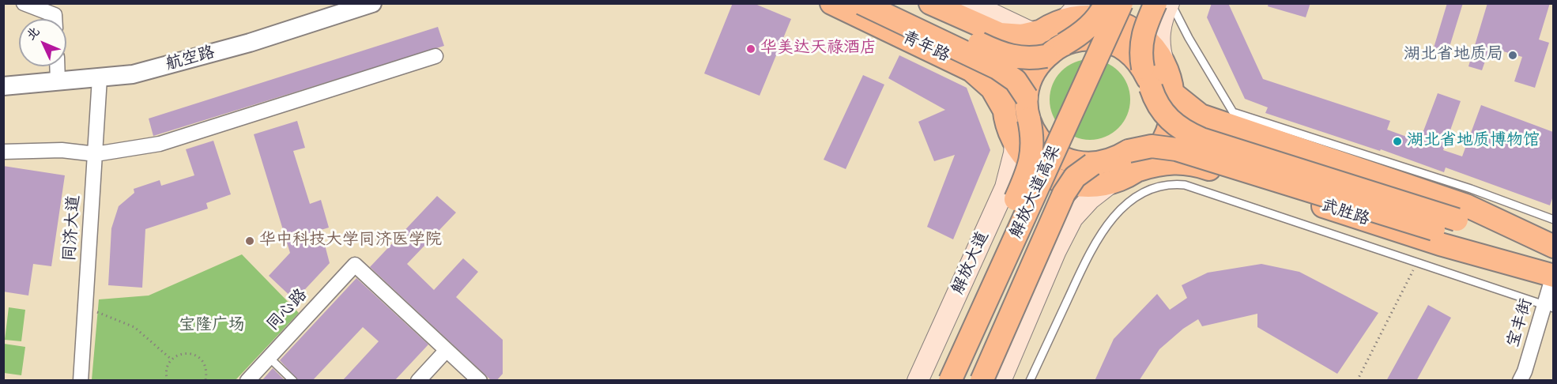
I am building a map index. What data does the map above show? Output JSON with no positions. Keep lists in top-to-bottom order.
{
  "streets": {
    "main road": [
      "青年路",
      "解放大道高架",
      "武胜路",
      "解放大道"
    ],
    "street": [
      "航空路",
      "同济大道",
      "同心路",
      "宝丰街"
    ]
  },
  "crossings": [
    ["航空路", "同济大道"],
    ["武胜路", "宝丰街"]
  ],
  "parks": ["宝隆广场"],
  "places": [
    "华美达天禄酒店",
    "湖北省地质局",
    "湖北省地质博物馆",
    "华中科技大学同济医学院"
  ],
  "north": "top left"
}
